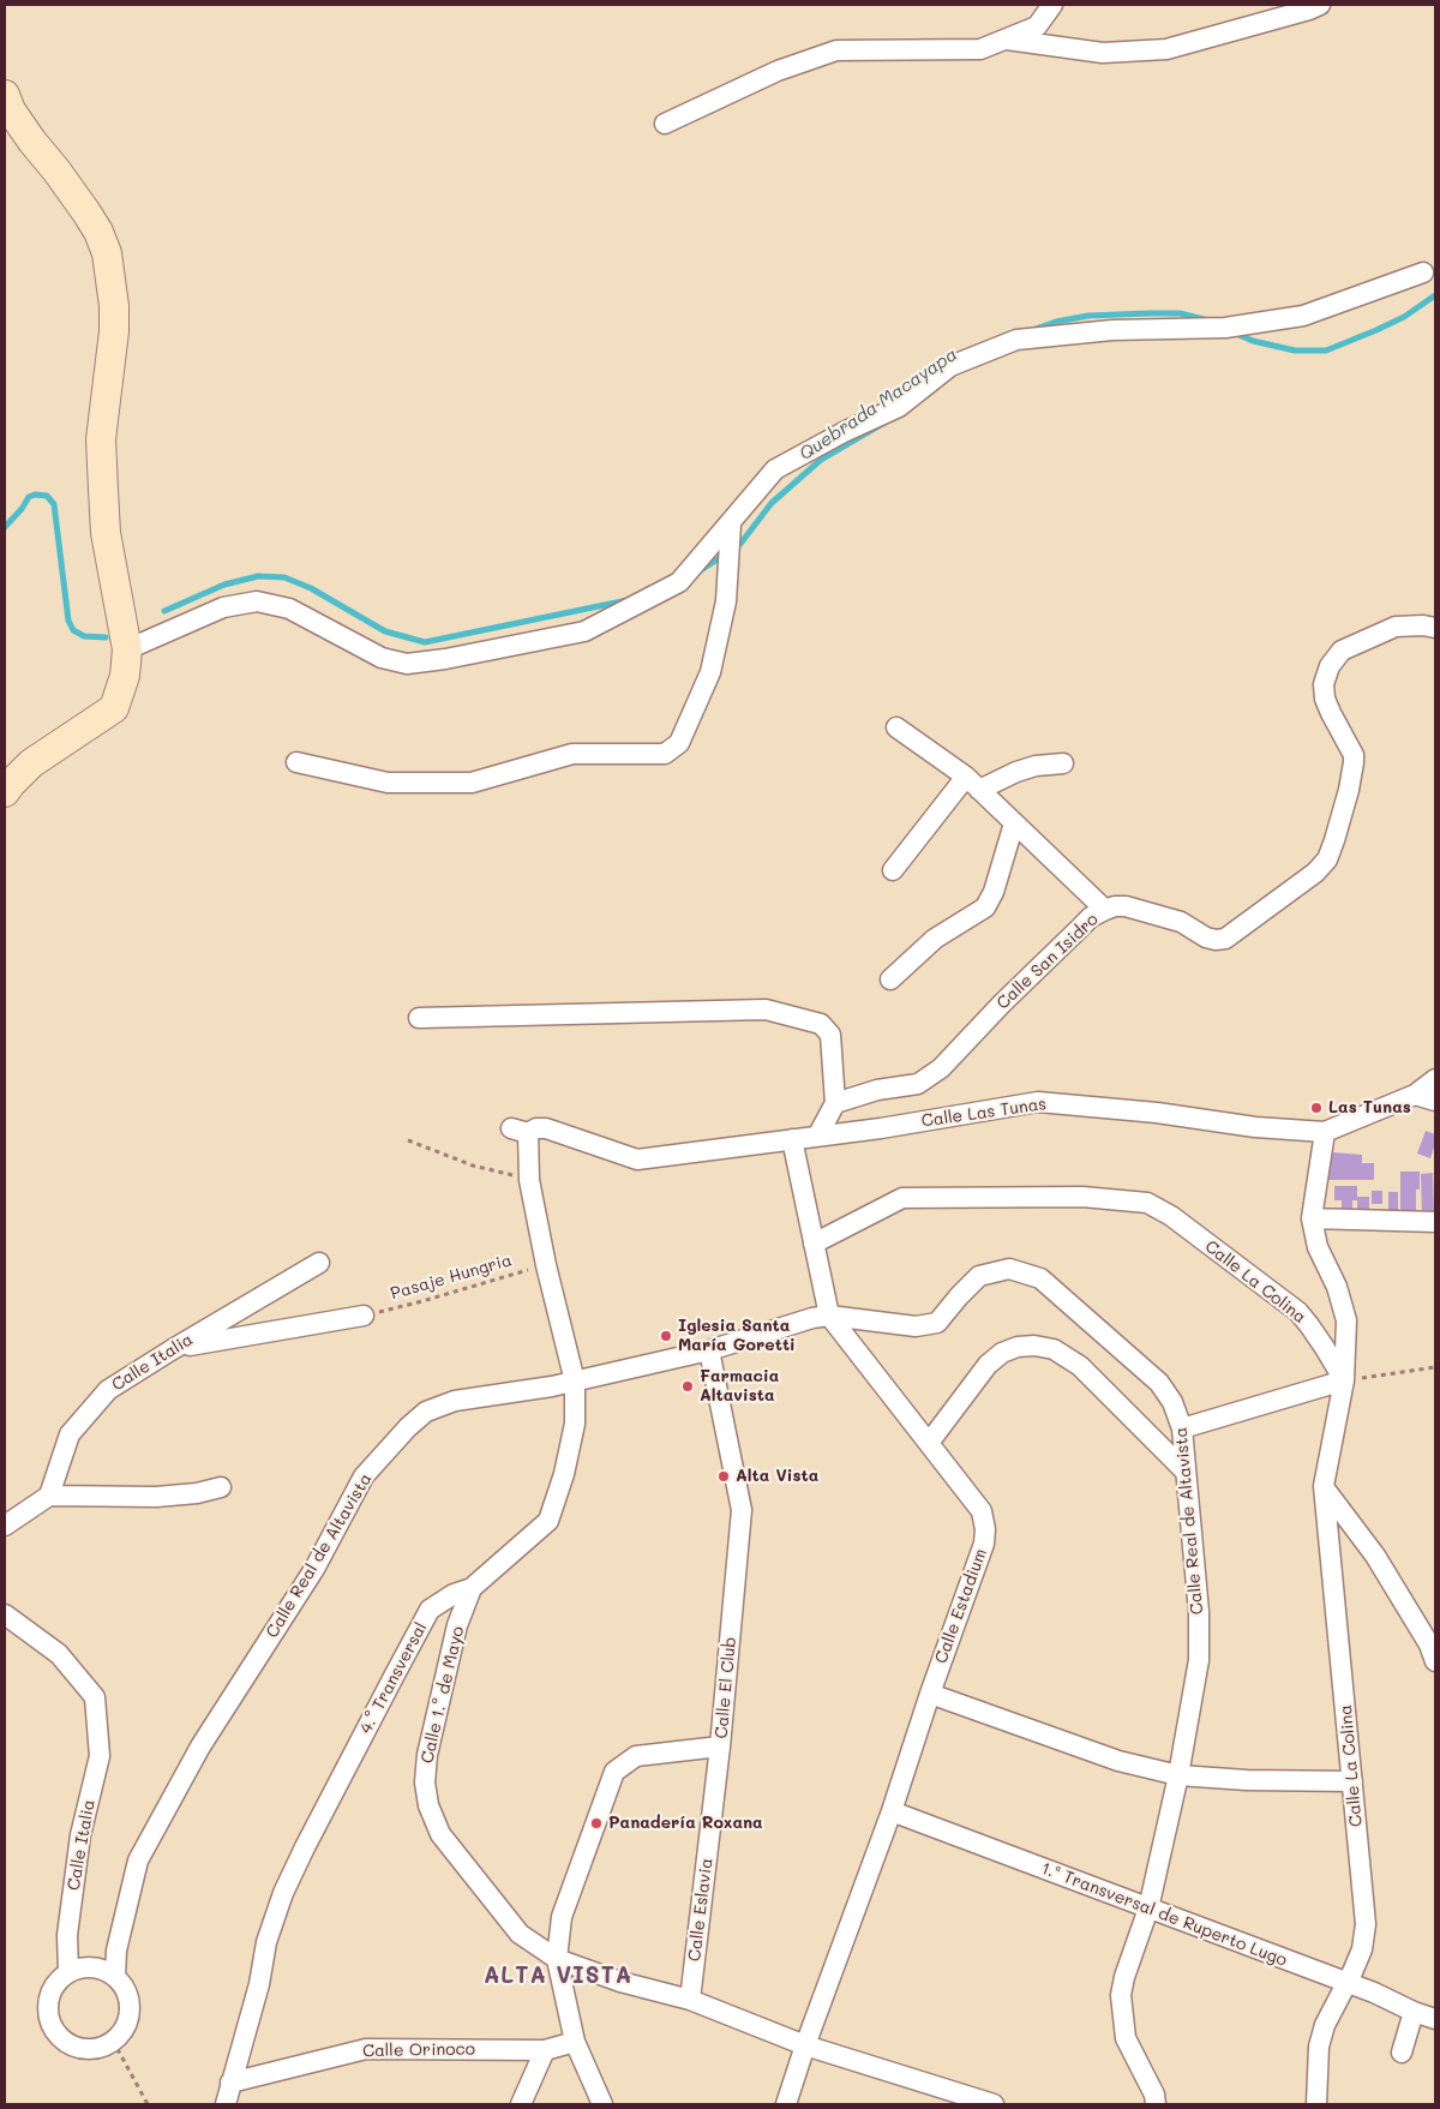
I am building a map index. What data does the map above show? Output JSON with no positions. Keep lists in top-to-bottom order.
{
  "streets": {
    "street": [
      "Calle San Isidro",
      "Calle Las Tunas",
      "Calle La Colina",
      "Calle Italia",
      "Calle Real de Altavista",
      "Calle Estadium",
      "4.° Transversal",
      "Calle El Club",
      "Calle 1.° de Mayo",
      "Calle Eslavia",
      "1.ª Transversal de Ruperto Lugo",
      "Calle Orinoco"
    ],
    "path": ["Pasaje Hungria"]
  },
  "crossings": [
    ["Calle Las Tunas", "Calle Estadium"],
    ["Calle Las Tunas", "4.° Transversal"],
    ["Pasaje Hungria", "4.° Transversal"],
    ["Calle La Colina", "Calle Estadium"],
    ["Calle La Colina", "1.ª Transversal de Ruperto Lugo"],
    ["Calle Italia", "Calle Real de Altavista"],
    ["Calle Real de Altavista", "Calle Estadium"],
    ["Calle Real de Altavista", "4.° Transversal"],
    ["Calle Real de Altavista", "Calle El Club"],
    ["Calle Real de Altavista", "1.ª Transversal de Ruperto Lugo"],
    ["Calle Estadium", "Calle 1.° de Mayo"],
    ["Calle Estadium", "1.ª Transversal de Ruperto Lugo"],
    ["4.° Transversal", "Calle 1.° de Mayo"],
    ["4.° Transversal", "Calle Orinoco"],
    ["Calle El Club", "Calle 1.° de Mayo"],
    ["Calle El Club", "Calle Eslavia"],
    ["Calle El Club", "Calle Orinoco"],
    ["Calle 1.° de Mayo", "Calle Eslavia"]
  ],
  "districts": ["ALTA VISTA"],
  "water": ["Quebrada Macayapa"],
  "places": [
    "Las Tunas",
    "Iglesia Santa María Goretti",
    "Farmacia Altavista",
    "Alta Vista",
    "Panadería Roxana"
  ]
}
